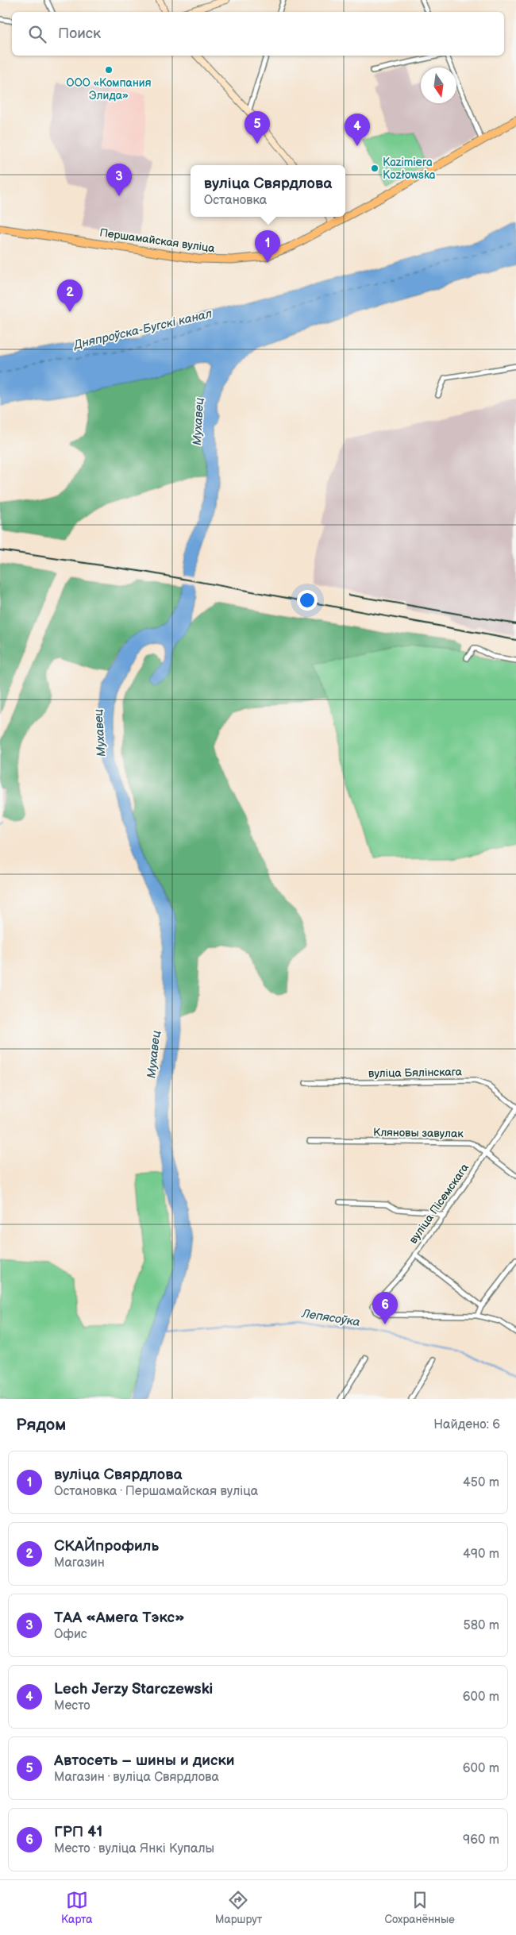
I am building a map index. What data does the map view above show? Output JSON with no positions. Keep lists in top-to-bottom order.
{
  "streets": {
    "main road": ["Першамайская вуліца"],
    "street": ["вуліца Бялінскага", "Кляновы завулак", "вуліца Пісемскага"]
  },
  "crossings": [
    ["вуліца Бялінскага", "вуліца Пісемскага"],
    ["Кляновы завулак", "вуліца Пісемскага"]
  ],
  "water": ["Дняпроўска-Бугскі канал", "Мухавец", "Лепясоўка"],
  "places": ["ООО «Компания Элида»", "Kazimiera Kozłowska"],
  "north": "bottom",
  "page": {
    "search": "Поиск",
    "pins": [
      "5",
      "4",
      "3",
      "1",
      "2",
      "6"
    ],
    "popup": ["вуліца Свярдлова", "Остановка"],
    "heading": ["Рядом", "Найдено: 6"],
    "list": [
      {
        "mark": "1",
        "name": "вуліца Свярдлова",
        "note": "Остановка · Першамайская вуліца",
        "value": "450 m"
      },
      {
        "mark": "2",
        "name": "СКАЙпрофиль",
        "note": "Магазин",
        "value": "490 m"
      },
      {
        "mark": "3",
        "name": "ТАА «Амега Тэкс»",
        "note": "Офис",
        "value": "580 m"
      },
      {
        "mark": "4",
        "name": "Lech Jerzy Starczewski",
        "note": "Место",
        "value": "600 m"
      },
      {
        "mark": "5",
        "name": "Автосеть – шины и диски",
        "note": "Магазин · вуліца Свярдлова",
        "value": "600 m"
      },
      {
        "mark": "6",
        "name": "ГРП 41",
        "note": "Место · вуліца Янкі Купалы",
        "value": "960 m"
      }
    ],
    "nav": ["Карта", "Маршрут", "Сохранённые"]
  }
}
